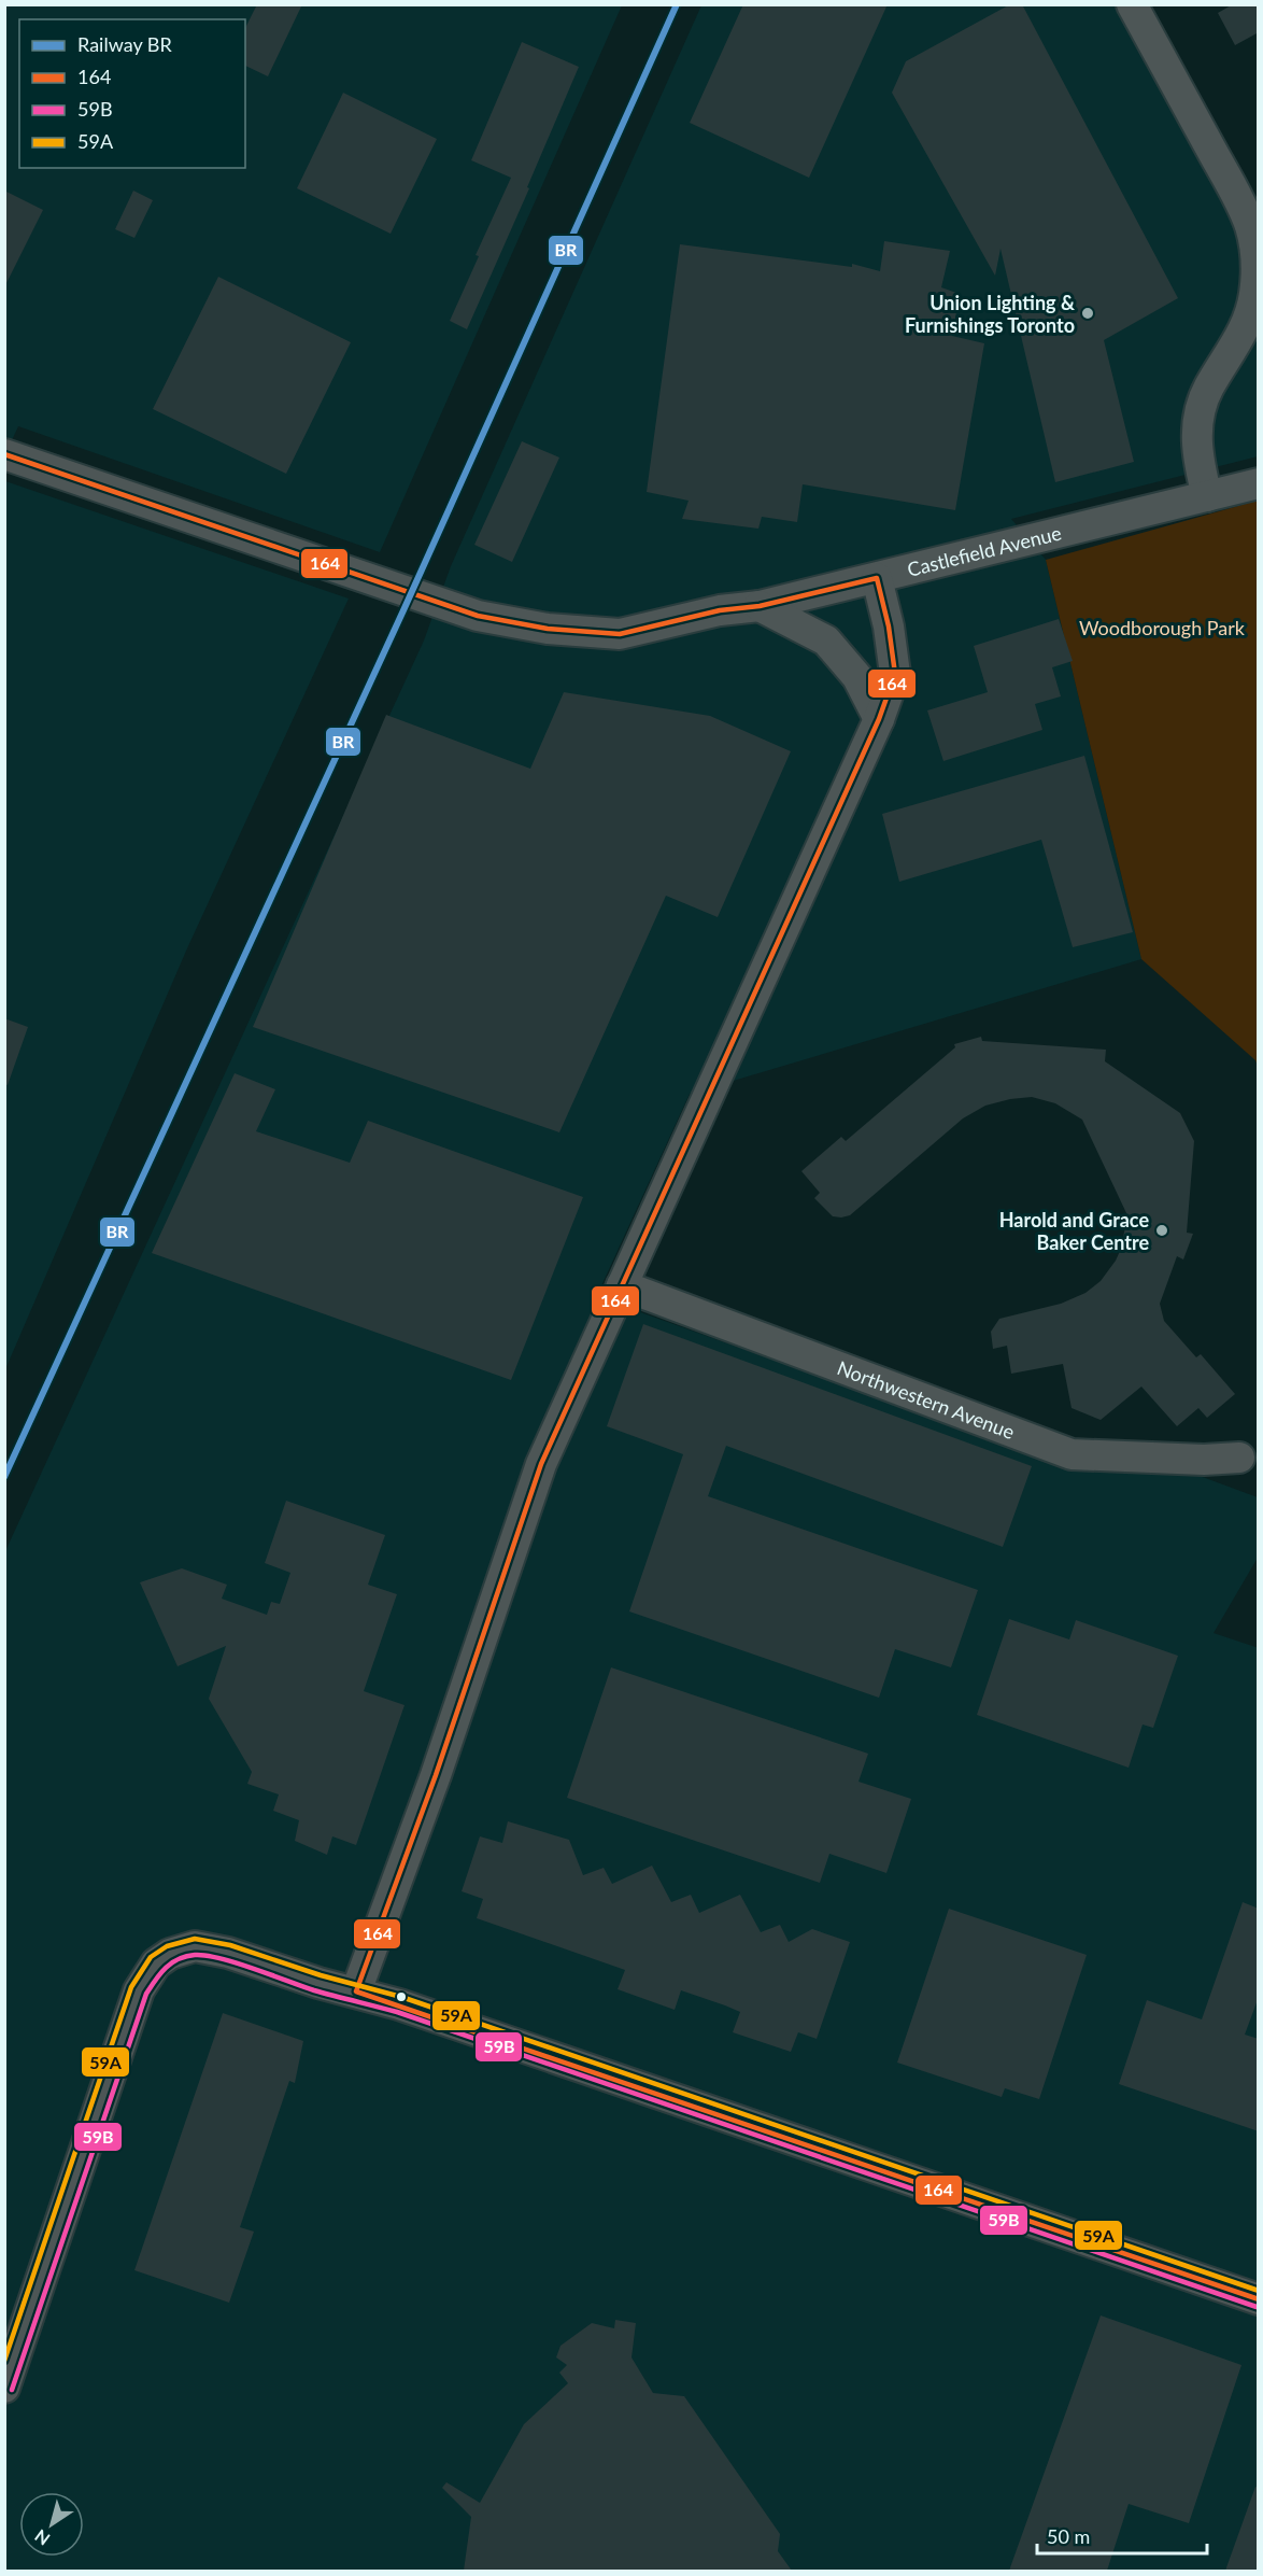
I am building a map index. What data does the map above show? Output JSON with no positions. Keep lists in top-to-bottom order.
{
  "streets": {
    "street": ["Castlefield Avenue", "Northwestern Avenue"]
  },
  "parks": ["Woodborough Park"],
  "places": ["Union Lighting & Furnishings Toronto", "Harold and Grace Baker Centre"],
  "lines": [
    "rail line BR",
    "transit line 164",
    "transit line 59A",
    "transit line 59B"
  ],
  "legend": [
    "Railway BR",
    "164",
    "59B",
    "59A"
  ],
  "scale_bar": "50 m",
  "north": "bottom left"
}
